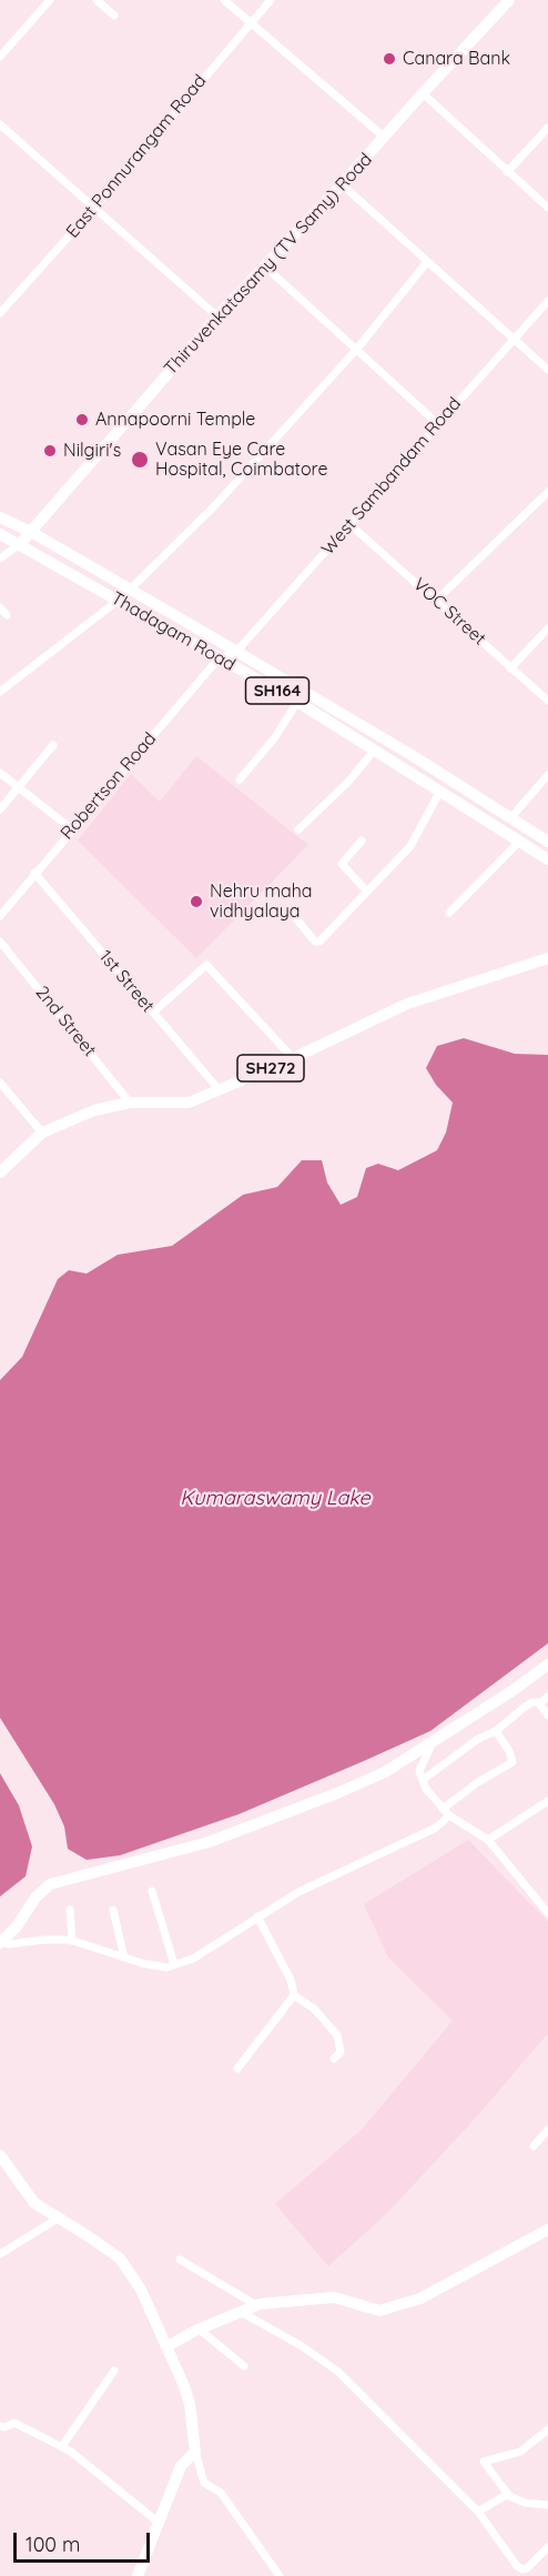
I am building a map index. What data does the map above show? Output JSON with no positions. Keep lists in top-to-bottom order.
{
  "streets": {
    "main road": [
      "Thiruvenkatasamy (TV Samy) Road",
      "Thadagam Road",
      "SH164",
      "SH272"
    ],
    "street": [
      "East Ponnurangam Road",
      "West Sambandam Road",
      "VOC Street",
      "Robertson Road",
      "1st Street",
      "2nd Street"
    ]
  },
  "crossings": [
    ["Thiruvenkatasamy (TV Samy) Road", "Thadagam Road"],
    ["West Sambandam Road", "VOC Street"],
    ["West Sambandam Road", "Thadagam Road"],
    ["Thadagam Road", "Robertson Road"],
    ["Robertson Road", "1st Street"],
    ["1st Street", "SH272"],
    ["2nd Street", "SH272"]
  ],
  "water": ["Kumaraswamy Lake"],
  "places": [
    "Canara Bank",
    "Annapoorni Temple",
    "Nilgiri's",
    "Vasan Eye Care Hospital, Coimbatore",
    "Nehru maha vidhyalaya"
  ],
  "scale_bar": "100 m"
}
